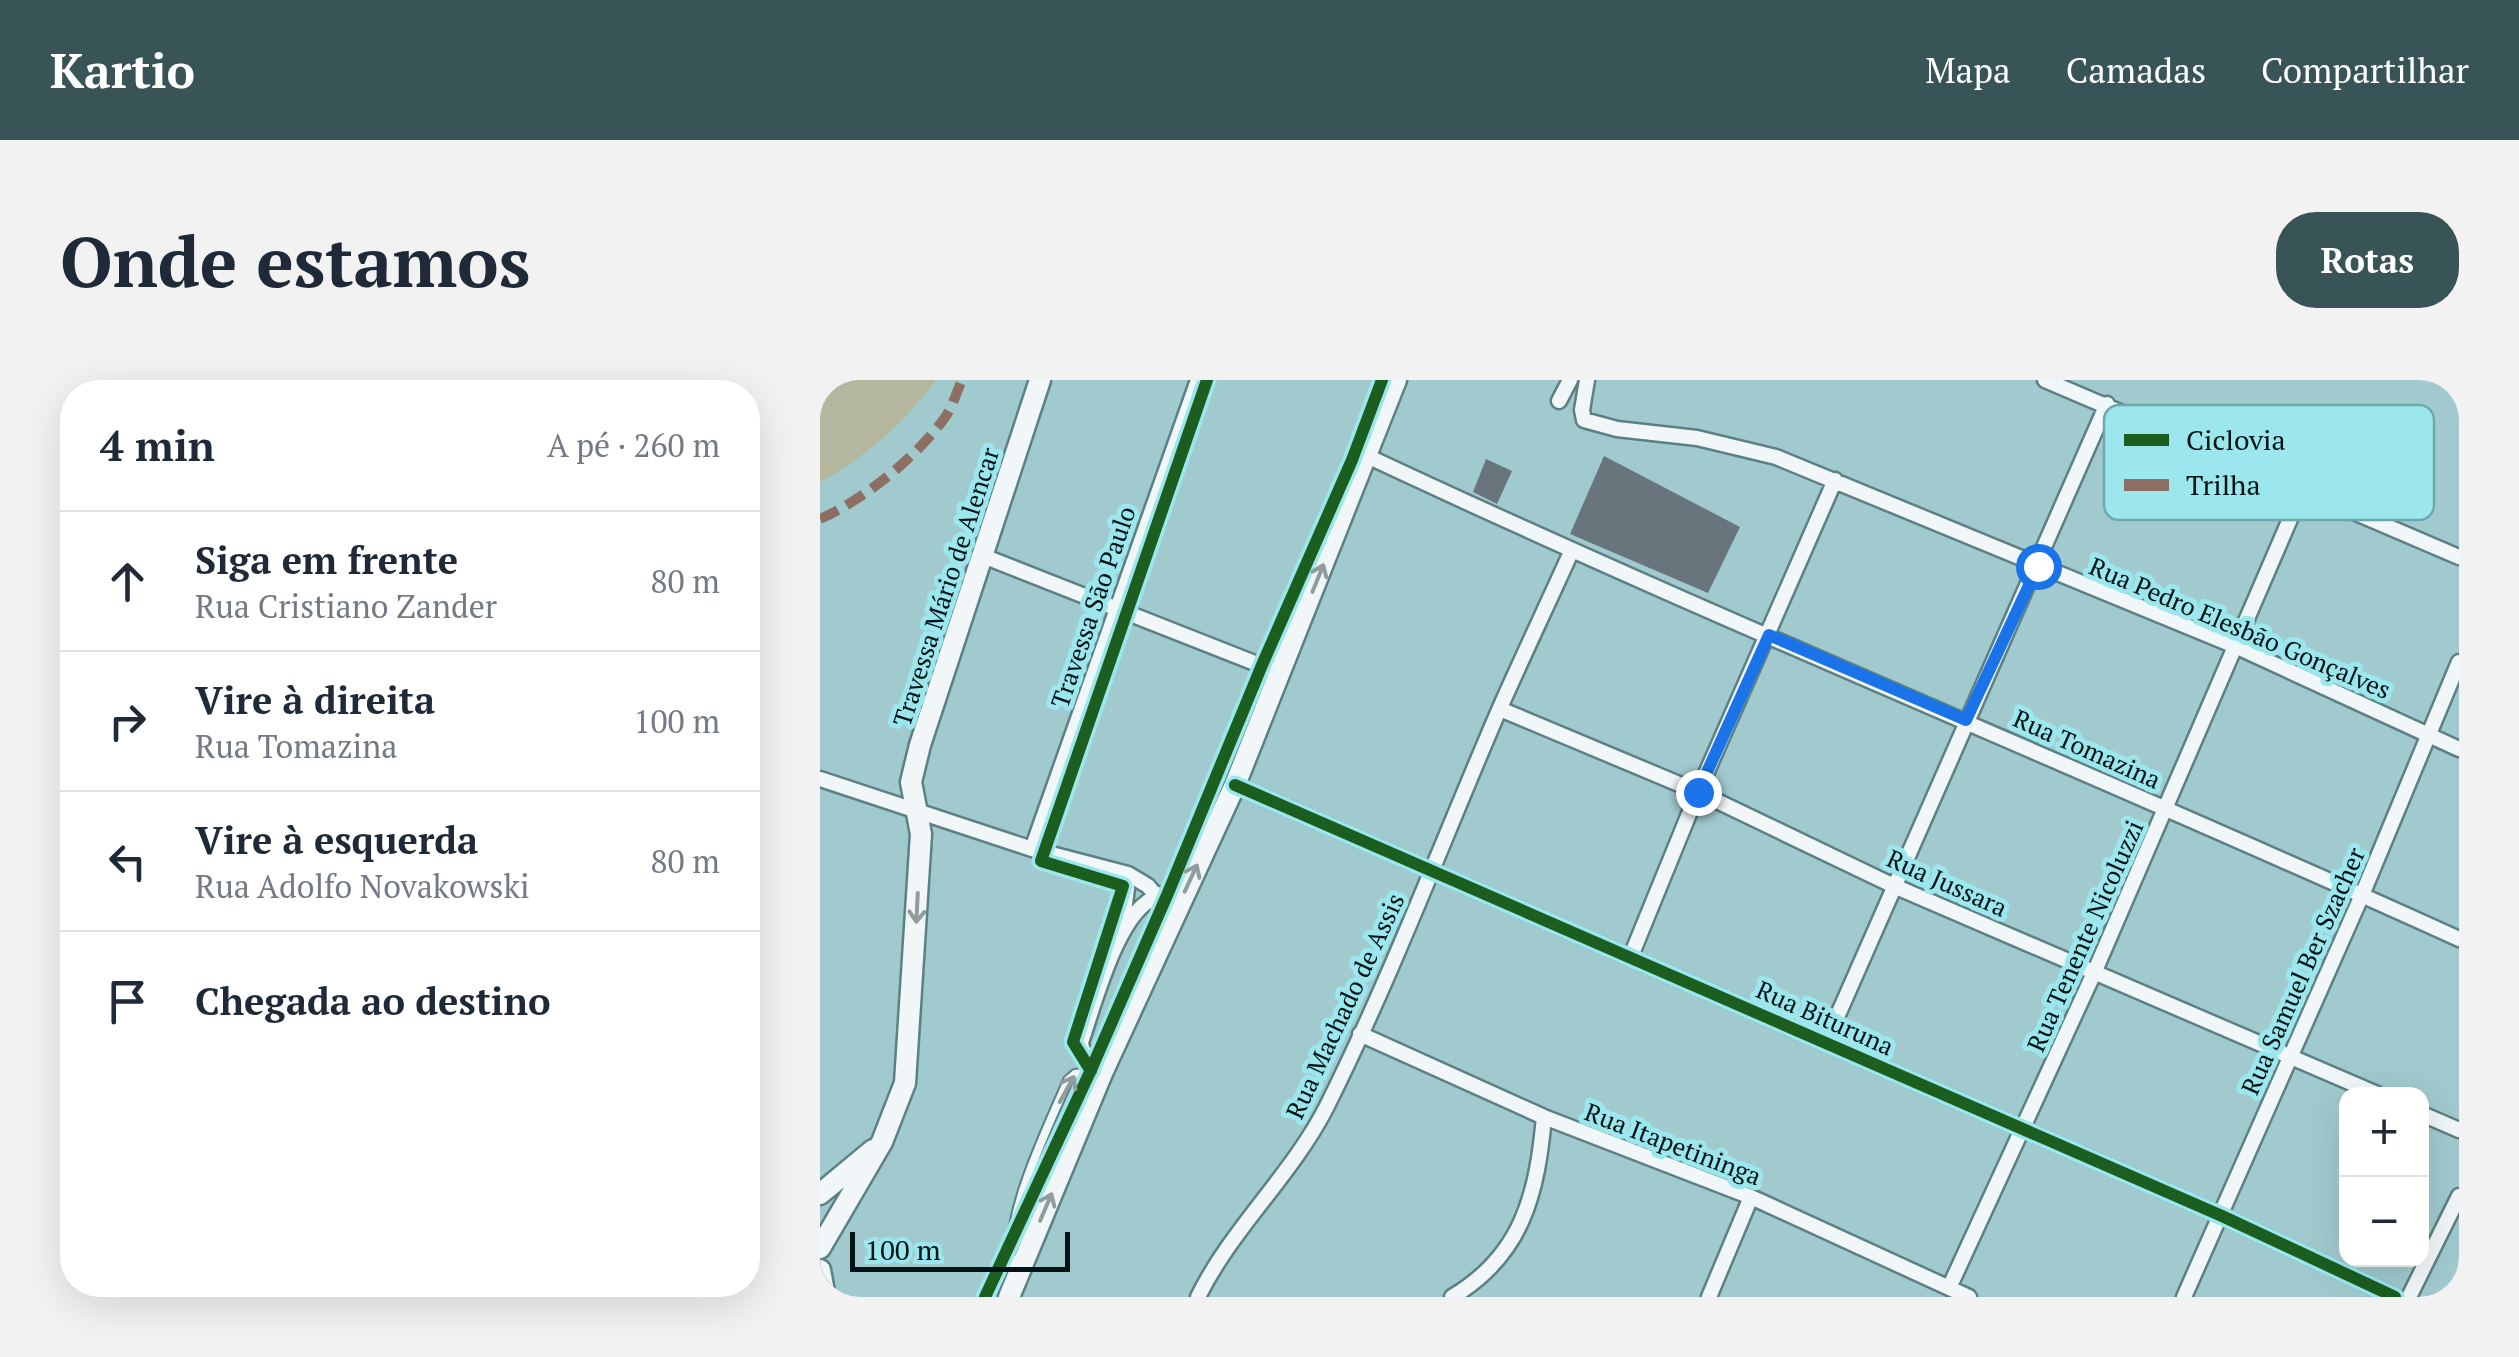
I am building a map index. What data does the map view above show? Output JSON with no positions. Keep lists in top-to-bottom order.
{
  "streets": {
    "main road": ["Travessa Mário de Alencar"],
    "street": [
      "Travessa São Paulo",
      "Rua Pedro Elesbão Gonçalves",
      "Rua Tomazina",
      "Rua Jussara",
      "Rua Tenente Nicoluzzi",
      "Rua Samuel Ber Szacher",
      "Rua Machado de Assis",
      "Rua Bituruna",
      "Rua Itapetininga"
    ]
  },
  "crossings": [
    ["Rua Pedro Elesbão Gonçalves", "Rua Tenente Nicoluzzi"],
    ["Rua Pedro Elesbão Gonçalves", "Rua Samuel Ber Szacher"],
    ["Rua Tomazina", "Rua Tenente Nicoluzzi"],
    ["Rua Tomazina", "Rua Samuel Ber Szacher"],
    ["Rua Tomazina", "Rua Machado de Assis"],
    ["Rua Jussara", "Rua Tenente Nicoluzzi"],
    ["Rua Jussara", "Rua Samuel Ber Szacher"],
    ["Rua Jussara", "Rua Machado de Assis"],
    ["Rua Tenente Nicoluzzi", "Rua Bituruna"],
    ["Rua Tenente Nicoluzzi", "Rua Itapetininga"],
    ["Rua Samuel Ber Szacher", "Rua Bituruna"],
    ["Rua Machado de Assis", "Rua Bituruna"],
    ["Rua Machado de Assis", "Rua Itapetininga"]
  ],
  "one_way": ["Travessa Mário de Alencar"],
  "legend": ["Ciclovia", "Trilha"],
  "scale_bar": "100 m",
  "page": {
    "header": "Kartio",
    "nav": ["Mapa", "Camadas", "Compartilhar"],
    "buttons": "Rotas",
    "title": "Onde estamos",
    "heading": ["4 min", "A pé · 260 m"],
    "list": [
      ["Siga em frente", "Rua Cristiano Zander", "80 m"],
      ["Vire à direita", "Rua Tomazina", "100 m"],
      ["Vire à esquerda", "Rua Adolfo Novakowski", "80 m"],
      "Chegada ao destino"
    ],
    "map_buttons": ["+", "−"],
    "scale": "100 m"
  }
}
